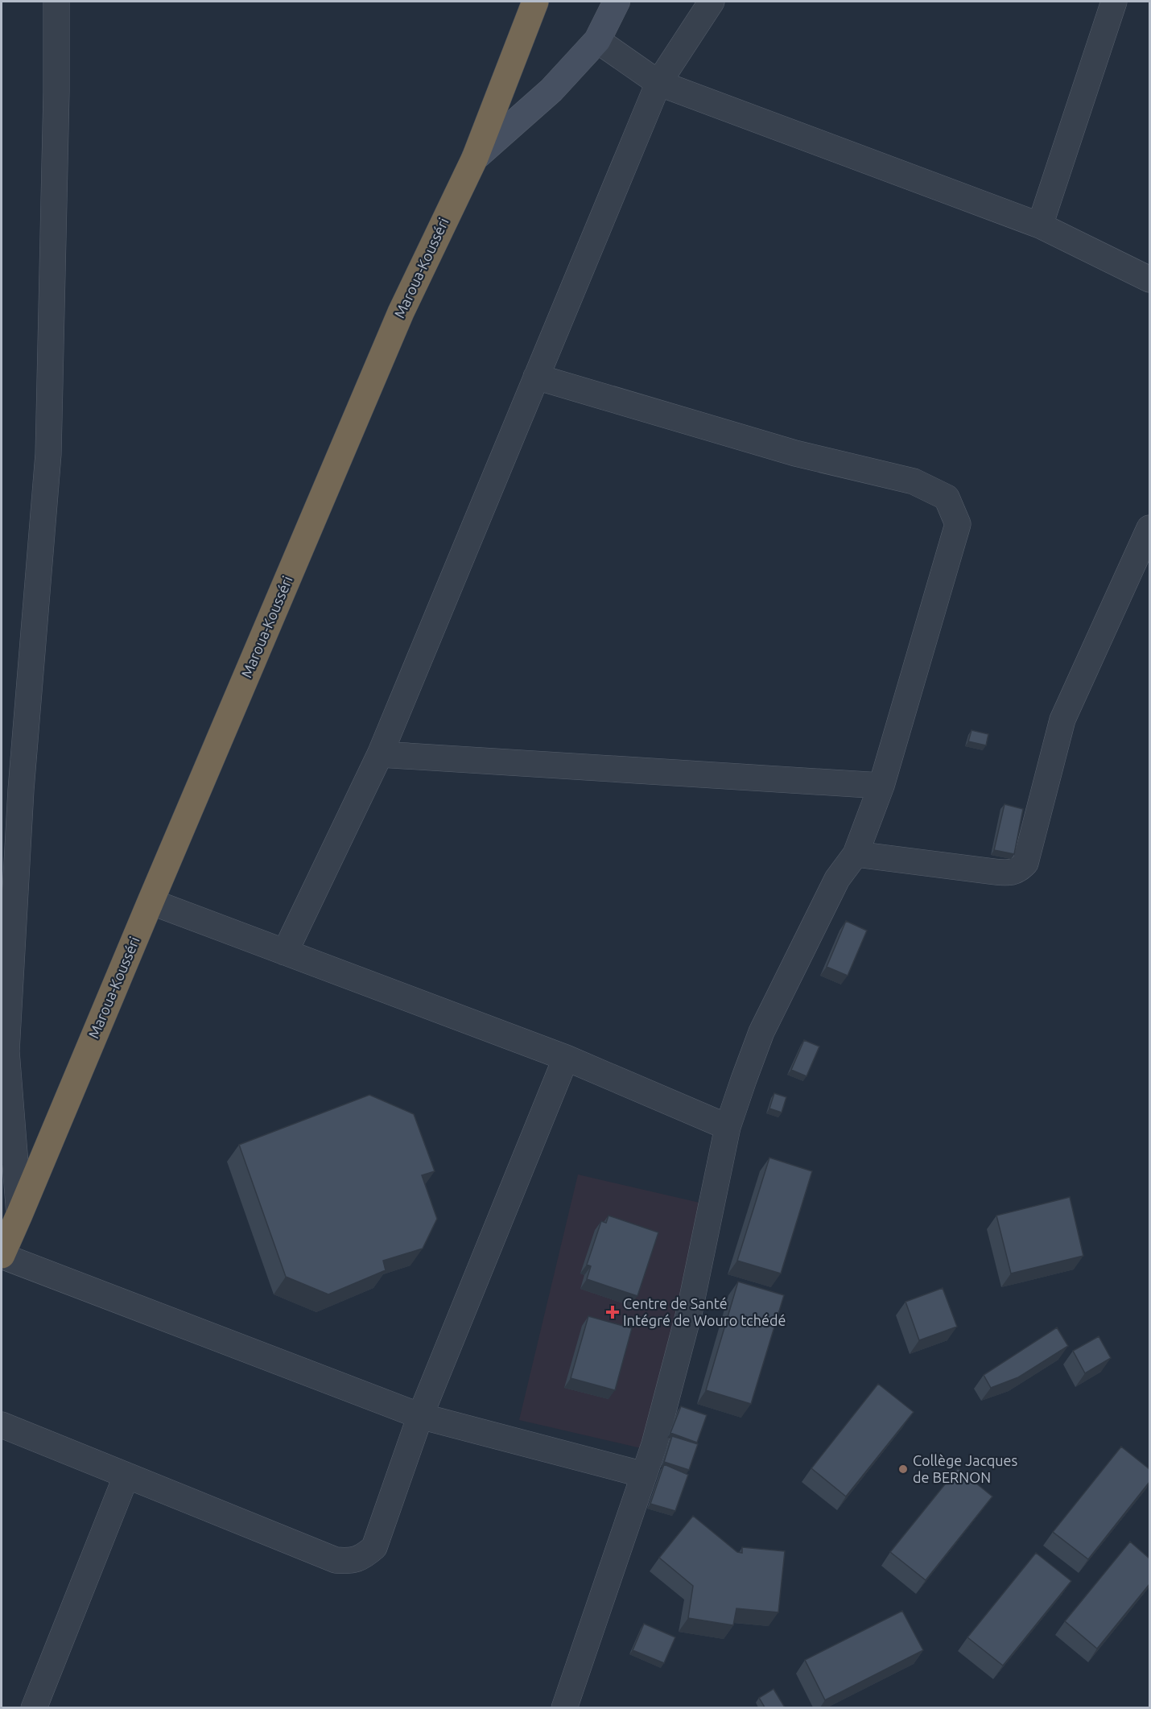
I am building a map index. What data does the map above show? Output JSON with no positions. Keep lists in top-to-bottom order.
{
  "streets": {
    "highway": ["Maroua-Kousséri"]
  },
  "places": {
    "health": ["Centre de Santé Intégré de Wouro tchédé"],
    "other": ["Collège Jacques de BERNON"]
  }
}
